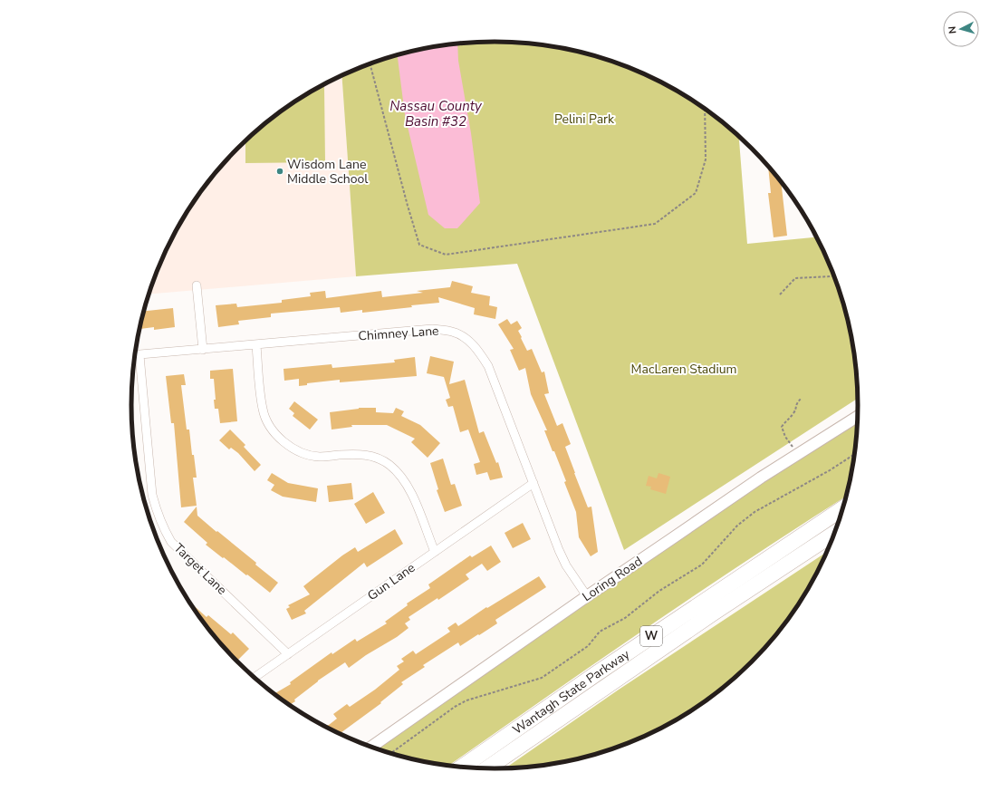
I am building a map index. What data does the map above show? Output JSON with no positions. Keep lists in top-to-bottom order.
{
  "streets": {
    "highway": ["W", "Wantagh State Parkway"],
    "street": [
      "Chimney Lane",
      "Target Lane",
      "Loring Road",
      "Gun Lane"
    ]
  },
  "crossings": [
    ["Chimney Lane", "Target Lane"],
    ["Chimney Lane", "Loring Road"],
    ["Chimney Lane", "Gun Lane"],
    ["Target Lane", "Gun Lane"]
  ],
  "water": ["Nassau County Basin #32"],
  "parks": ["Pelini Park", "MacLaren Stadium"],
  "places": ["Wisdom Lane Middle School"],
  "north": "left"
}
